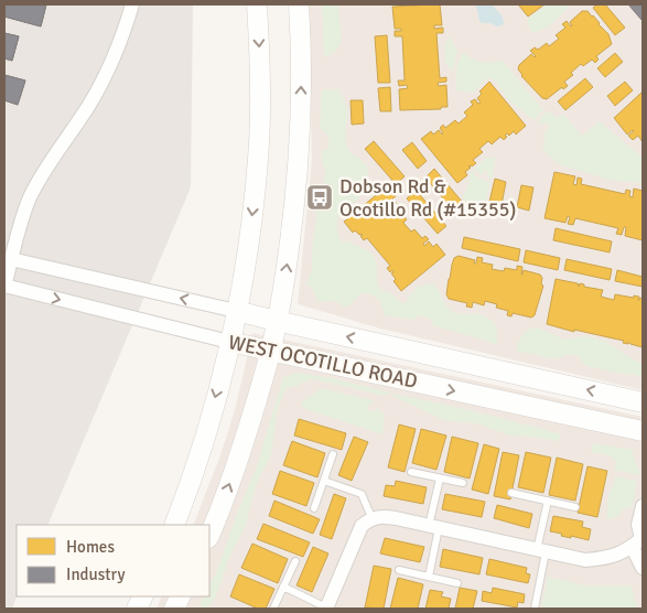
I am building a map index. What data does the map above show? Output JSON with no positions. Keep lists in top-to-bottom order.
{
  "streets": {
    "main road": ["WEST OCOTILLO ROAD"]
  },
  "places": {
    "bus stop": ["Dobson Rd & Ocotillo Rd (#15355)"]
  },
  "legend": ["Homes", "Industry"]
}
